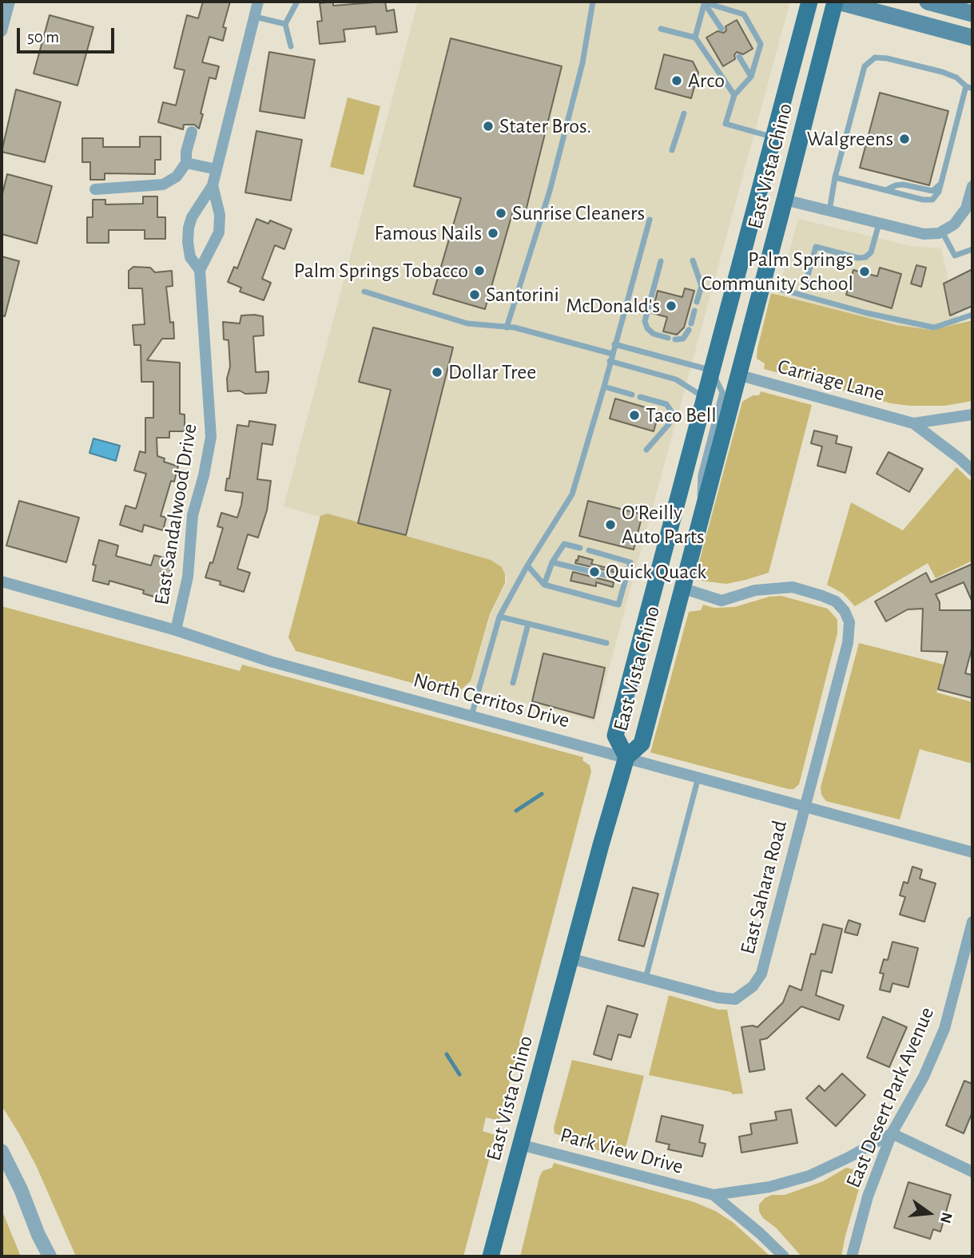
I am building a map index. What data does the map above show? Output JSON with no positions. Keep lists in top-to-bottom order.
{
  "streets": {
    "main road": ["East Vista Chino"],
    "street": [
      "Carriage Lane",
      "East Sandalwood Drive",
      "North Cerritos Drive",
      "East Sahara Road",
      "East Desert Park Avenue",
      "Park View Drive"
    ]
  },
  "crossings": [
    ["East Vista Chino", "Carriage Lane"],
    ["East Vista Chino", "North Cerritos Drive"],
    ["East Vista Chino", "East Sahara Road"],
    ["East Vista Chino", "Park View Drive"],
    ["East Sandalwood Drive", "North Cerritos Drive"],
    ["North Cerritos Drive", "East Sahara Road"],
    ["East Desert Park Avenue", "Park View Drive"]
  ],
  "places": [
    "Arco",
    "Stater Bros.",
    "Walgreens",
    "Sunrise Cleaners",
    "Famous Nails",
    "Palm Springs Tobacco",
    "Palm Springs Community School",
    "Santorini",
    "McDonald's",
    "Dollar Tree",
    "Taco Bell",
    "O'Reilly Auto Parts",
    "Quick Quack"
  ],
  "scale_bar": "50 m",
  "north": "right"
}
